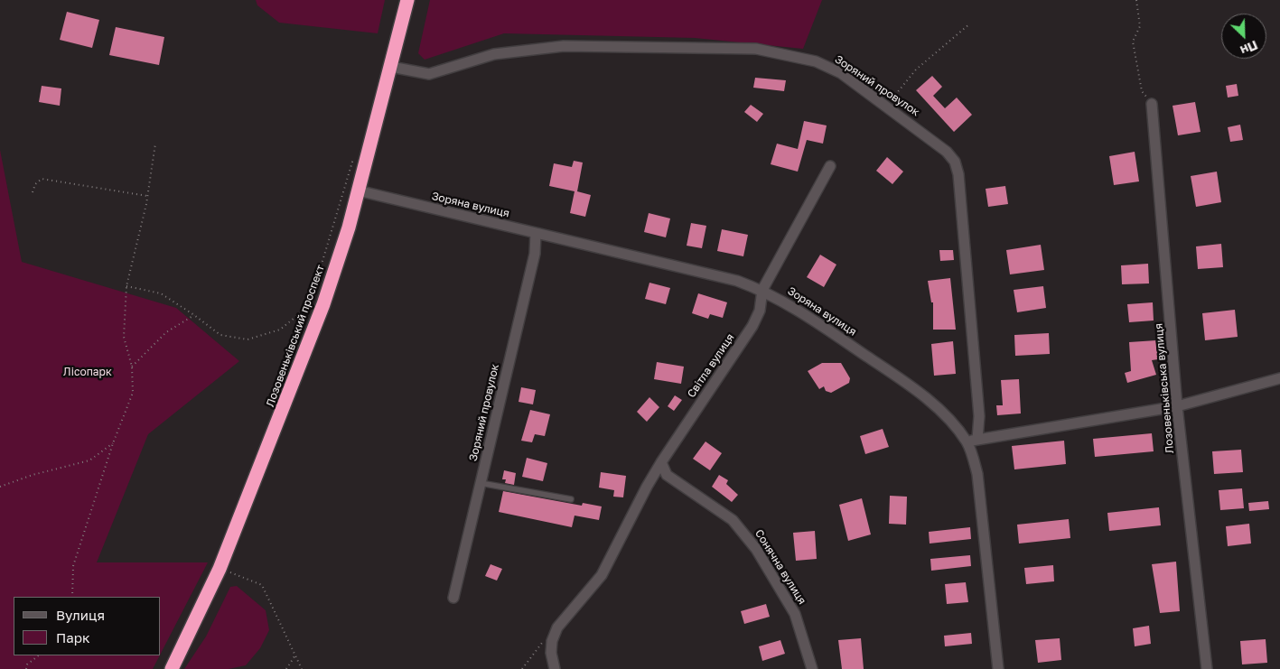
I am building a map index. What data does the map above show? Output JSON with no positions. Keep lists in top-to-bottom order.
{
  "streets": {
    "highway": ["Лозовеньківський проспект"],
    "street": [
      "Зоряний провулок",
      "Зоряна вулиця",
      "Світла вулиця",
      "Лозовеньківська вулиця",
      "Сонячна вулиця"
    ]
  },
  "crossings": [
    ["Зоряний провулок", "Зоряна вулиця"],
    ["Зоряний провулок", "Лозовеньківський проспект"],
    ["Зоряна вулиця", "Лозовеньківський проспект"],
    ["Зоряна вулиця", "Світла вулиця"],
    ["Світла вулиця", "Сонячна вулиця"]
  ],
  "parks": ["Лісопарк"],
  "legend": ["Вулиця", "Парк"],
  "north": "bottom right"
}
